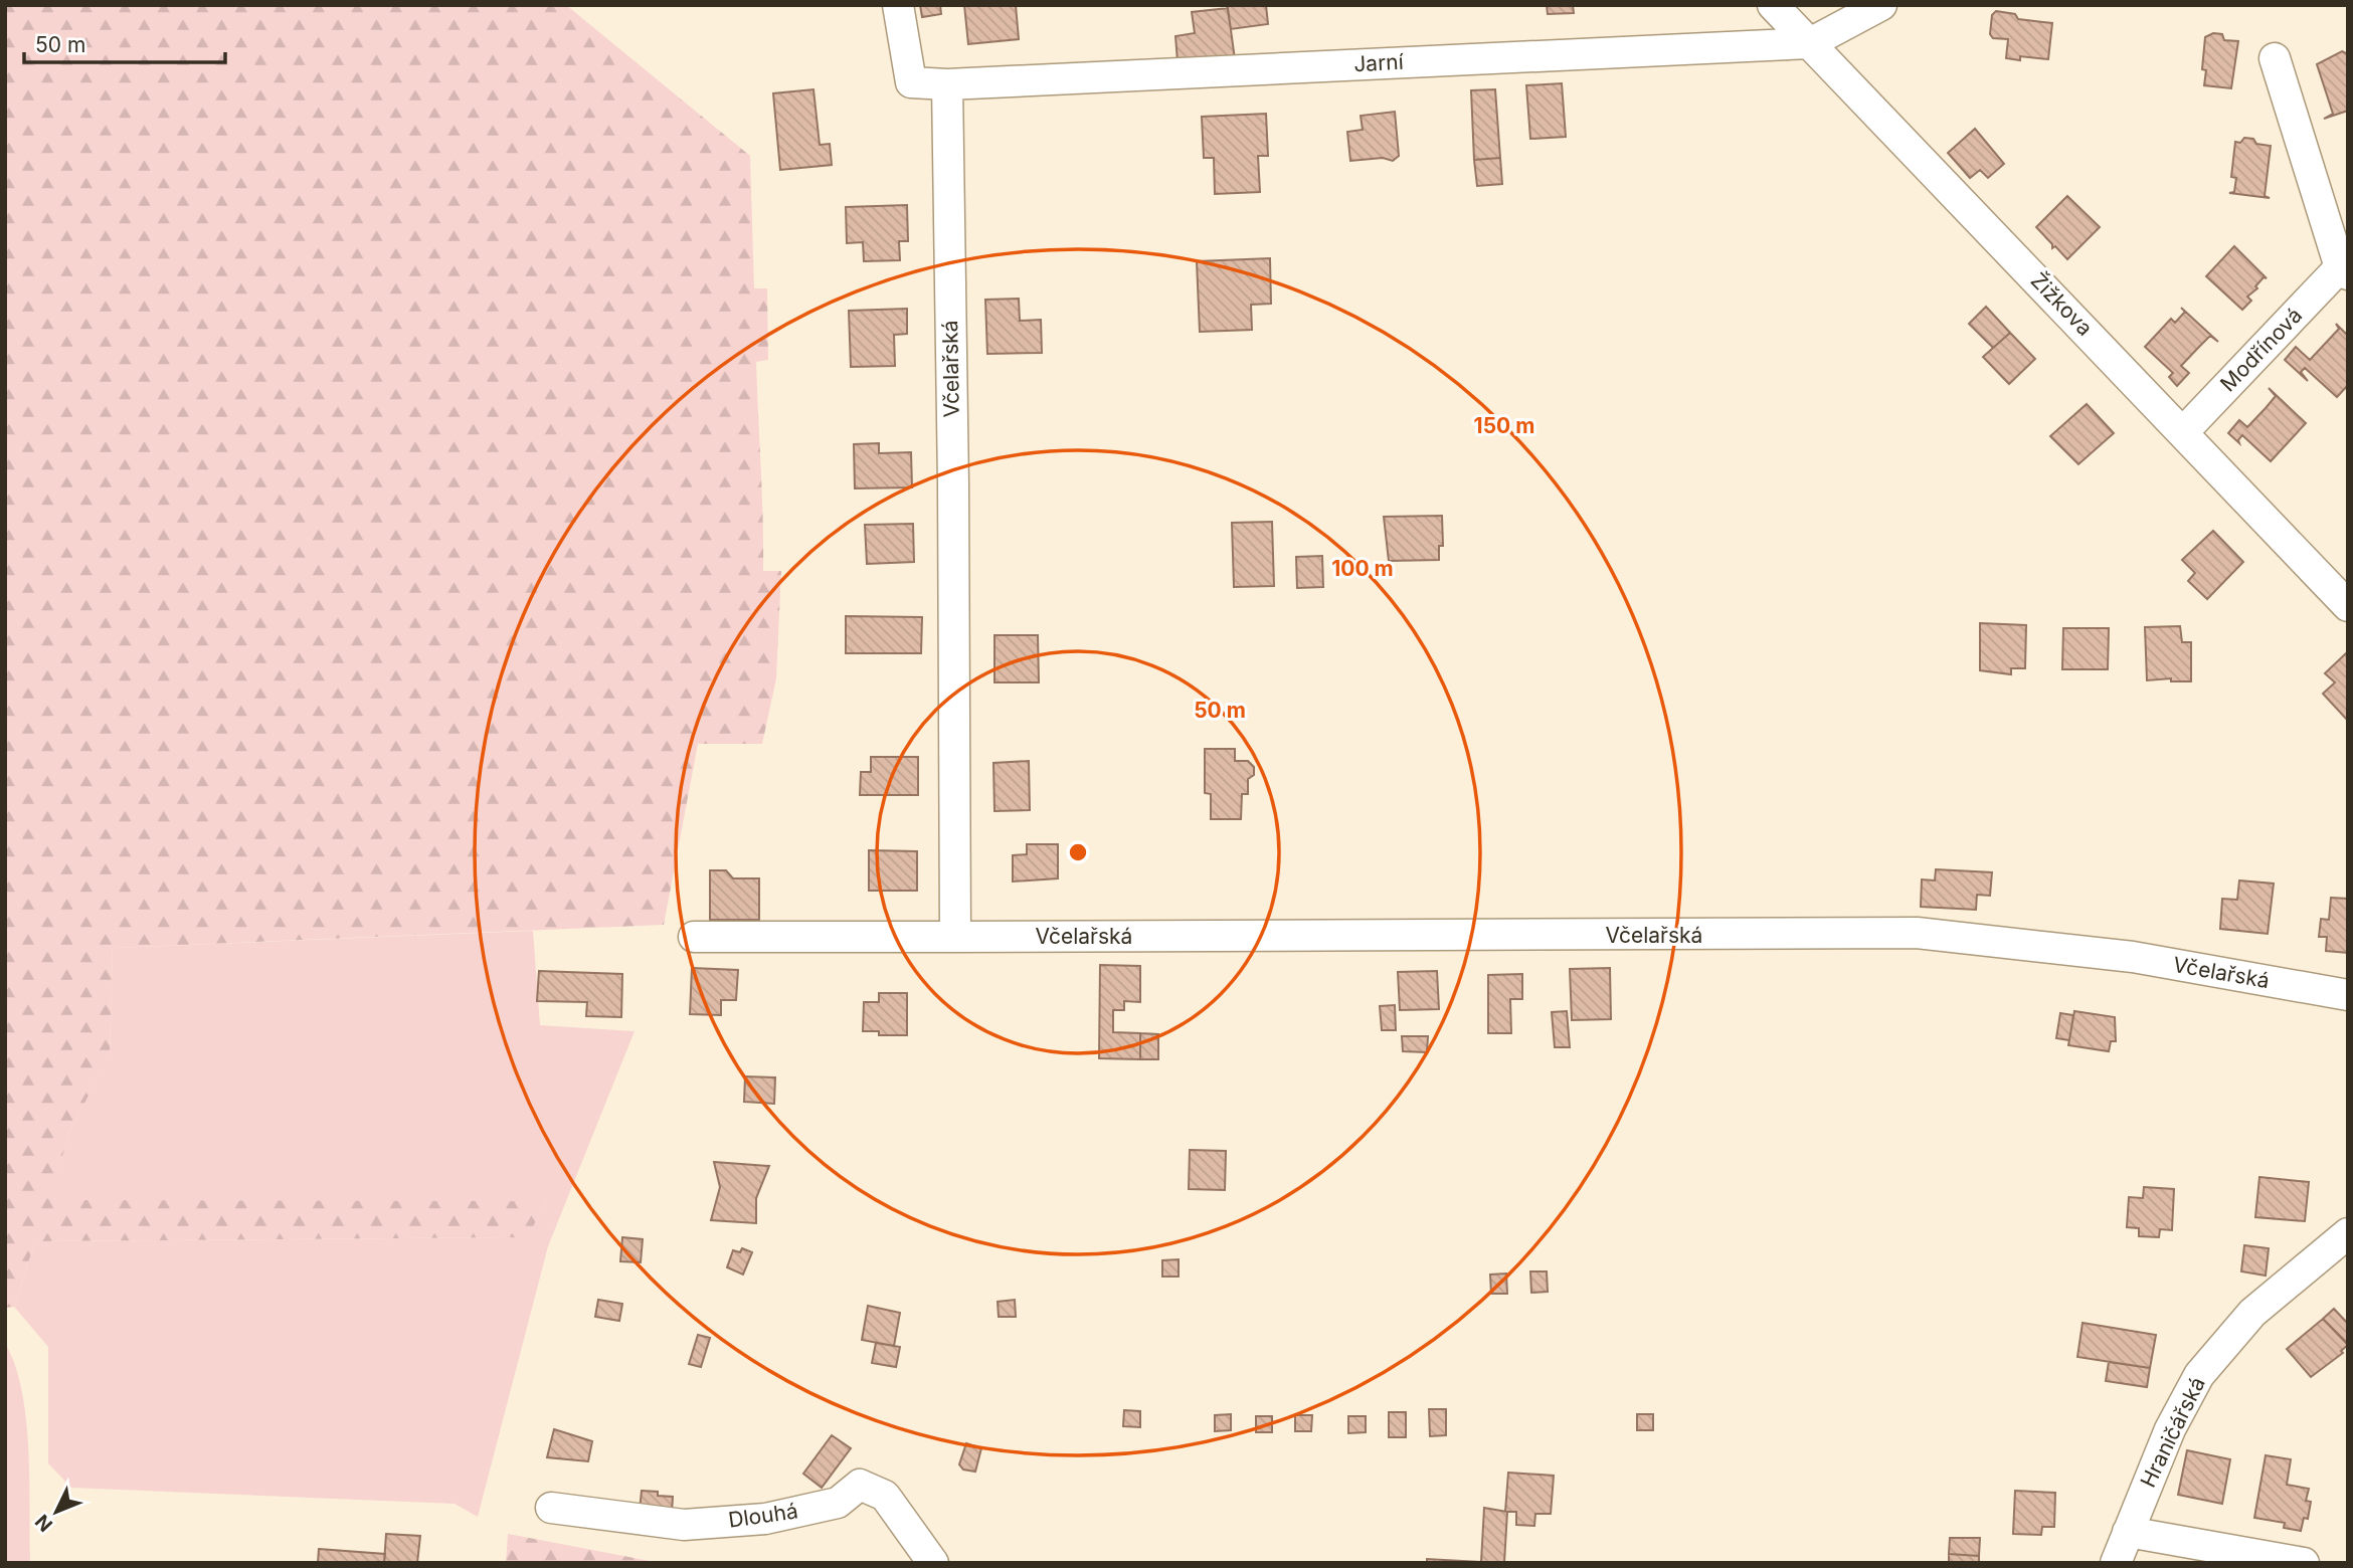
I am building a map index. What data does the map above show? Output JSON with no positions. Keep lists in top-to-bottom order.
{
  "streets": {
    "street": [
      "Jarní",
      "Žižkova",
      "Modřínová",
      "Včelařská",
      "Hraničářská",
      "Dlouhá"
    ]
  },
  "crossings": [
    ["Jarní", "Žižkova"],
    ["Jarní", "Včelařská"],
    ["Žižkova", "Modřínová"]
  ],
  "scale_bar": "50 m",
  "north": "bottom left",
  "rings": ["150 m", "100 m", "50 m"]
}
